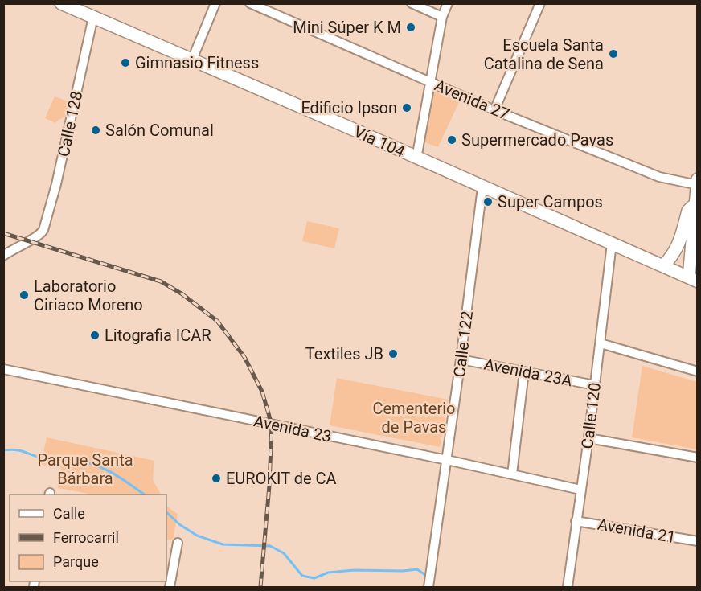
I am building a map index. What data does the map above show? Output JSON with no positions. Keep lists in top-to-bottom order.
{
  "streets": {
    "main road": ["Vía 104"],
    "street": [
      "Avenida 27",
      "Calle 128",
      "Calle 122",
      "Avenida 23A",
      "Calle 120",
      "Avenida 23",
      "Avenida 21"
    ]
  },
  "crossings": [
    ["Calle 128", "Vía 104"],
    ["Vía 104", "Calle 122"],
    ["Vía 104", "Calle 120"],
    ["Calle 122", "Avenida 23A"],
    ["Calle 122", "Avenida 23"],
    ["Avenida 23A", "Calle 120"],
    ["Calle 120", "Avenida 23"],
    ["Calle 120", "Avenida 21"]
  ],
  "parks": ["Cementerio de Pavas", "Parque Santa Bárbara"],
  "places": [
    "Mini Súper K M",
    "Escuela Santa Catalina de Sena",
    "Gimnasio Fitness",
    "Edificio Ipson",
    "Salón Comunal",
    "Supermercado Pavas",
    "Super Campos",
    "Laboratorio Ciriaco Moreno",
    "Litografia ICAR",
    "Textiles JB",
    "EUROKIT de CA"
  ],
  "legend": ["Calle", "Ferrocarril", "Parque"]
}
